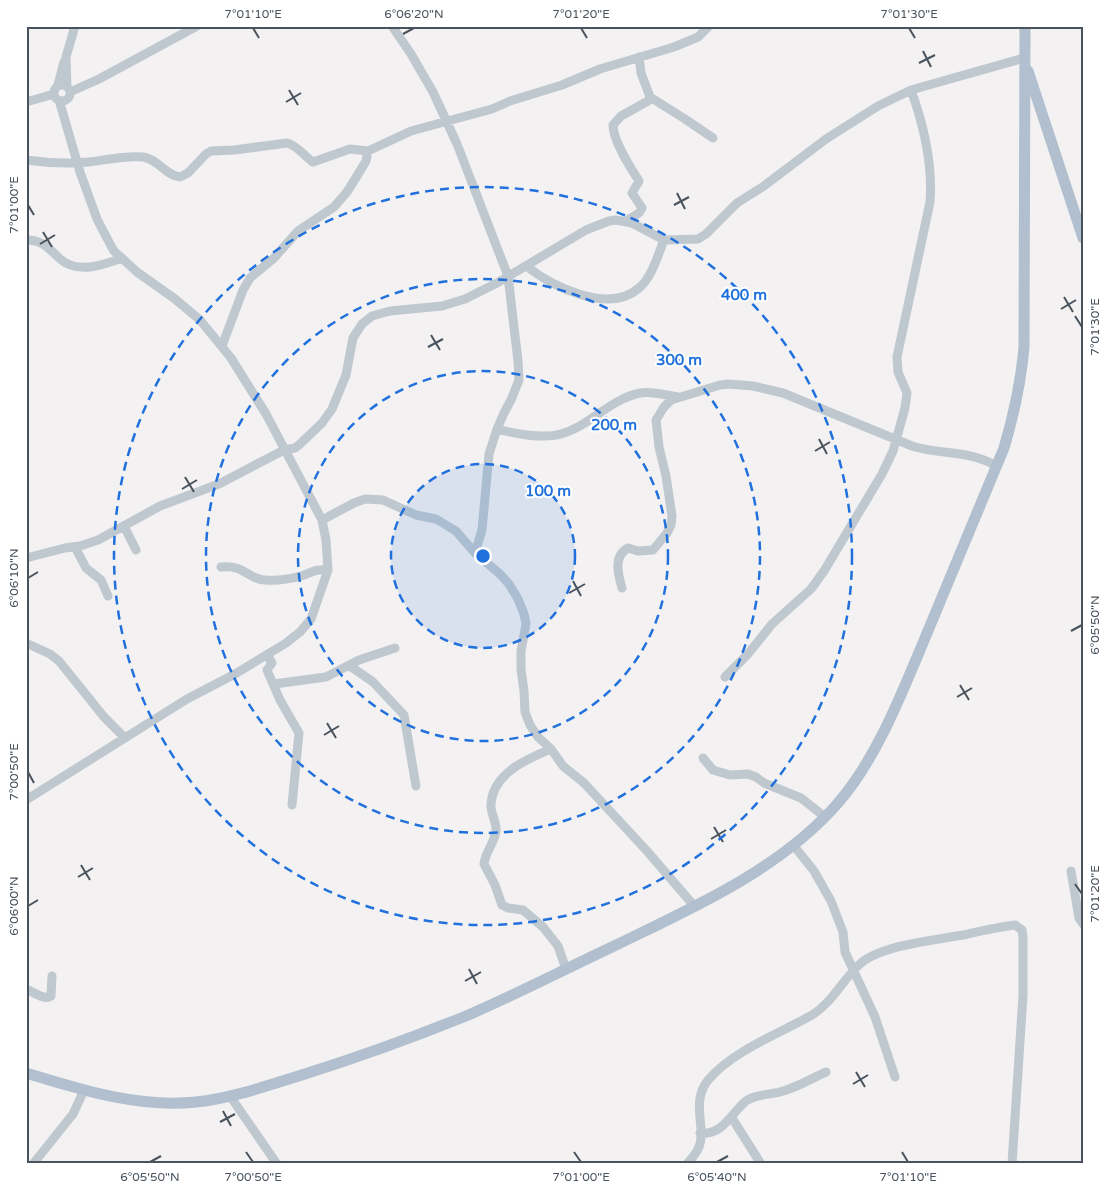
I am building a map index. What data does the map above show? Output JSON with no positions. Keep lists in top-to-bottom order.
{
  "coordinates": [
    "7°01'10\"E",
    "6°06'20\"N",
    "7°01'20\"E",
    "7°01'30\"E",
    "7°01'00\"E",
    "6°06'10\"N",
    "6°05'50\"N",
    "7°00'50\"E",
    "6°06'00\"N",
    "6°05'40\"N"
  ],
  "rings": [
    "400 m",
    "300 m",
    "200 m",
    "100 m"
  ]
}
